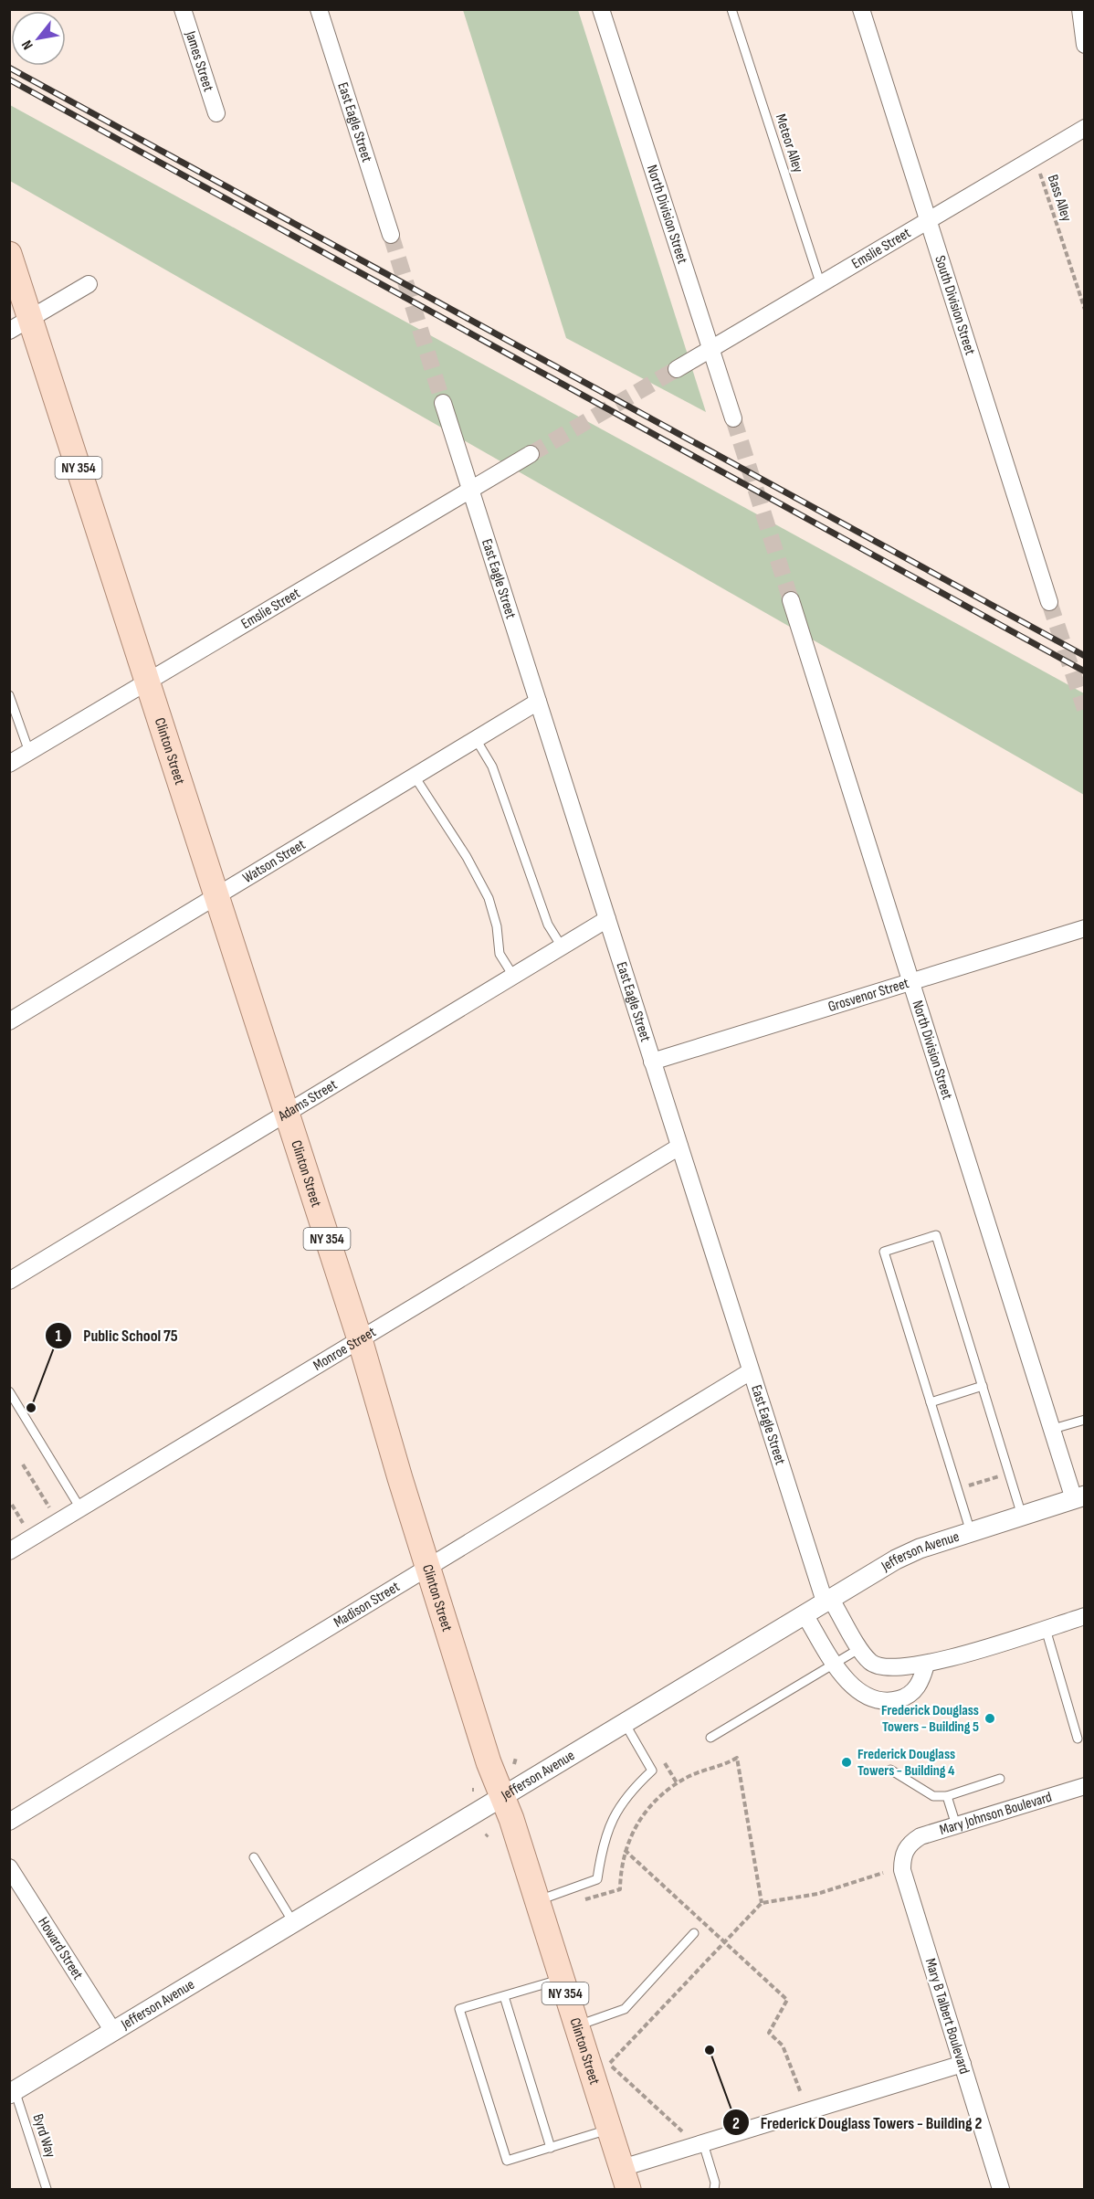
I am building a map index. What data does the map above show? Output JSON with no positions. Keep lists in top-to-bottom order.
{
  "streets": {
    "main road": ["NY 354", "Clinton Street"],
    "street": [
      "James Street",
      "East Eagle Street",
      "North Division Street",
      "Emslie Street",
      "South Division Street",
      "Watson Street",
      "Grosvenor Street",
      "Adams Street",
      "Monroe Street",
      "Jefferson Avenue",
      "Madison Street",
      "Mary Johnson Boulevard",
      "Howard Street",
      "Mary B Talbert Boulevard"
    ],
    "lane": ["Meteor Alley", "Byrd Way"],
    "path": ["Bass Alley"]
  },
  "crossings": [
    ["East Eagle Street", "Emslie Street"],
    ["East Eagle Street", "Watson Street"],
    ["East Eagle Street", "Grosvenor Street"],
    ["East Eagle Street", "Adams Street"],
    ["East Eagle Street", "Monroe Street"],
    ["East Eagle Street", "Jefferson Avenue"],
    ["East Eagle Street", "Madison Street"],
    ["Meteor Alley", "Emslie Street"],
    ["Bass Alley", "Emslie Street"],
    ["North Division Street", "Emslie Street"],
    ["North Division Street", "Grosvenor Street"],
    ["North Division Street", "Jefferson Avenue"],
    ["Emslie Street", "South Division Street"],
    ["Emslie Street", "Clinton Street"],
    ["Clinton Street", "Watson Street"],
    ["Clinton Street", "Adams Street"],
    ["Clinton Street", "Monroe Street"],
    ["Clinton Street", "Jefferson Avenue"],
    ["Clinton Street", "Madison Street"],
    ["Jefferson Avenue", "Howard Street"],
    ["Jefferson Avenue", "Byrd Way"],
    ["Mary Johnson Boulevard", "Mary B Talbert Boulevard"]
  ],
  "places": [
    "Public School 75",
    "Frederick Douglass Towers - Building 5",
    "Frederick Douglass Towers - Building 4",
    "Frederick Douglass Towers - Building 2"
  ],
  "north": "bottom left"
}
